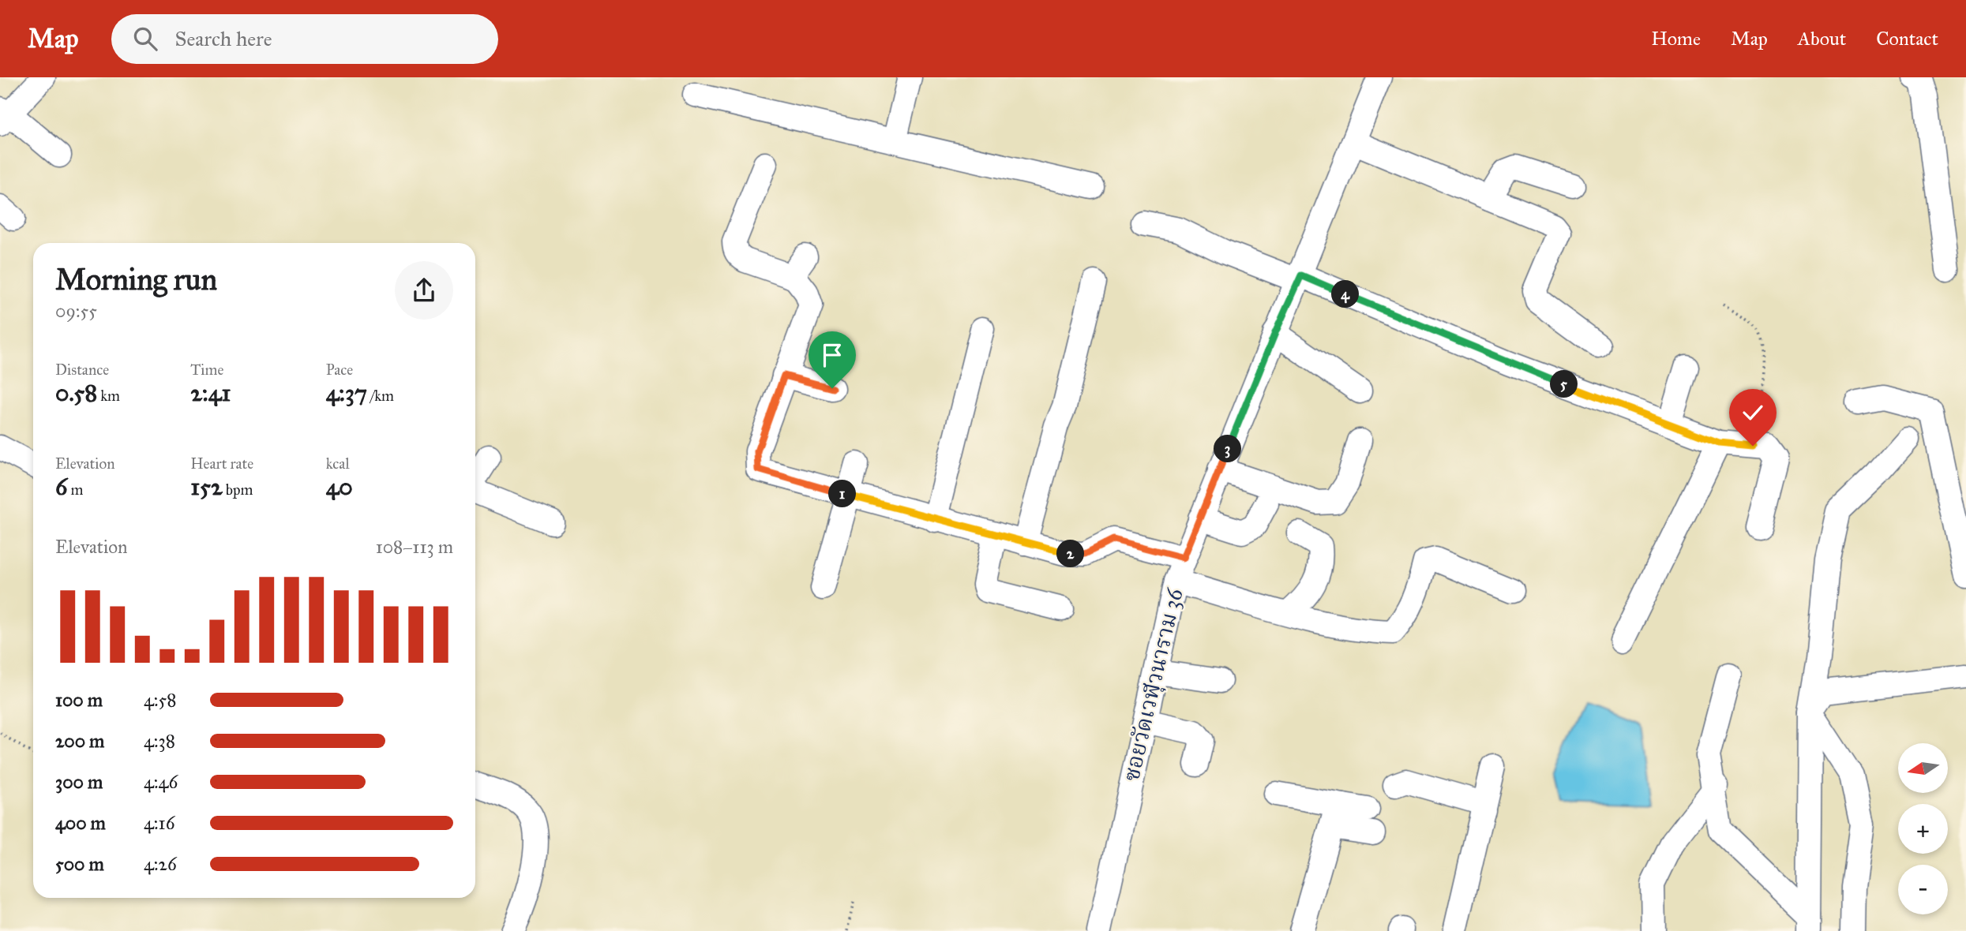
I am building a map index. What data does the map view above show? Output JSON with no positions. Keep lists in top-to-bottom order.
{
  "streets": {
    "street": ["ซอยวัดเวฬุวนาราม 36"]
  },
  "north": "left",
  "page": {
    "header": "Map",
    "search": "Search here",
    "nav": [
      "Home",
      "Map",
      "About",
      "Contact"
    ],
    "heading": ["Morning run", "09:55"],
    "pins": [
      "4",
      "5",
      "3",
      "1",
      "2"
    ],
    "stats": [
      ["Distance", "0.58 km"],
      ["Time", "2:41"],
      ["Pace", "4:37 /km"],
      ["Elevation", "6 m"],
      ["Heart rate", "152 bpm"],
      ["kcal", "40"]
    ],
    "chart": ["Elevation", "108–113 m"],
    "list": [
      {
        "name": "100 m",
        "note": "4:58"
      },
      {
        "name": "200 m",
        "note": "4:38"
      },
      {
        "name": "300 m",
        "note": "4:46"
      },
      {
        "name": "400 m",
        "note": "4:16"
      },
      {
        "name": "500 m",
        "note": "4:26"
      }
    ],
    "map_buttons": ["+", "−"]
  }
}
